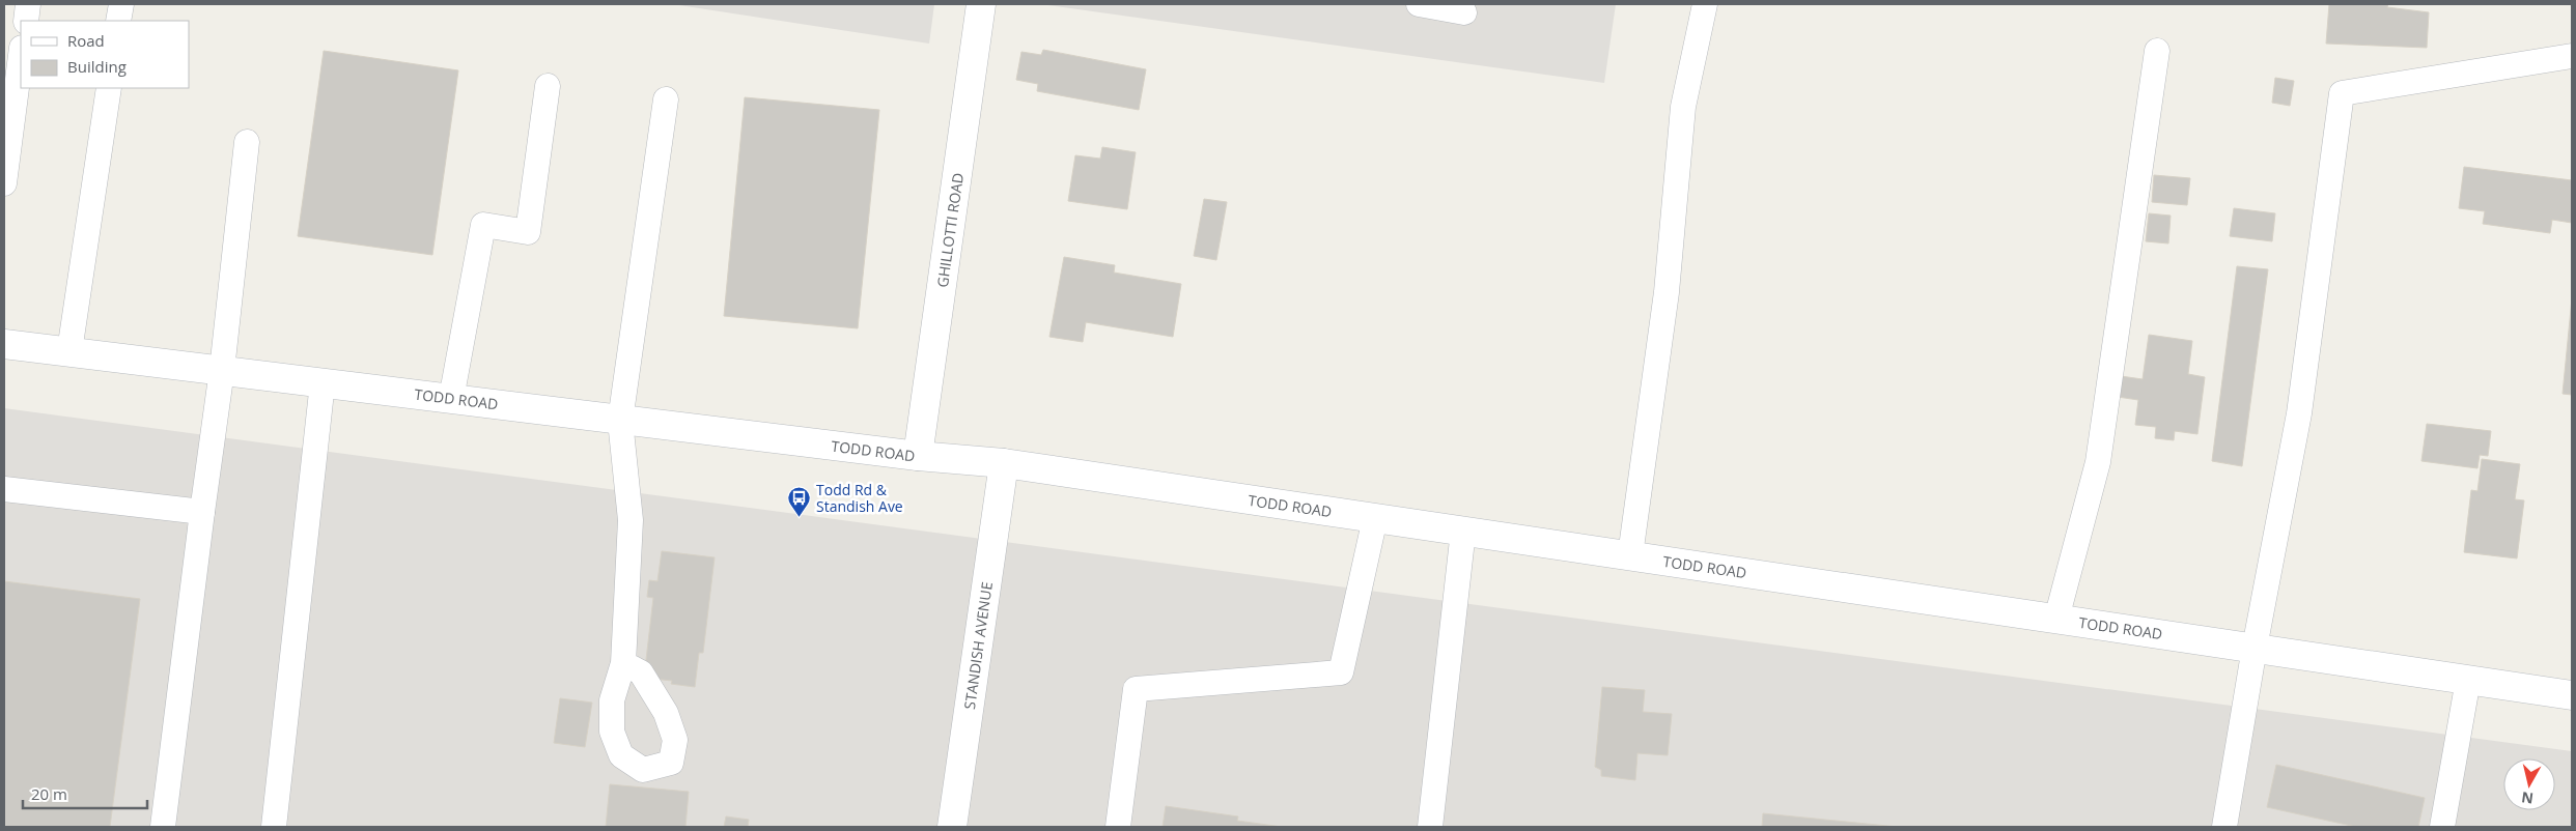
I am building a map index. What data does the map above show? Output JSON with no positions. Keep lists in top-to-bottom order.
{
  "streets": {
    "main road": ["GHILLOTTI ROAD", "TODD ROAD", "STANDISH AVENUE"]
  },
  "crossings": [
    ["GHILLOTTI ROAD", "TODD ROAD"],
    ["TODD ROAD", "STANDISH AVENUE"]
  ],
  "places": {
    "bus stop": ["Todd Rd & Standish Ave"]
  },
  "legend": ["Road", "Building"],
  "scale_bar": "20 m",
  "north": "bottom"
}
